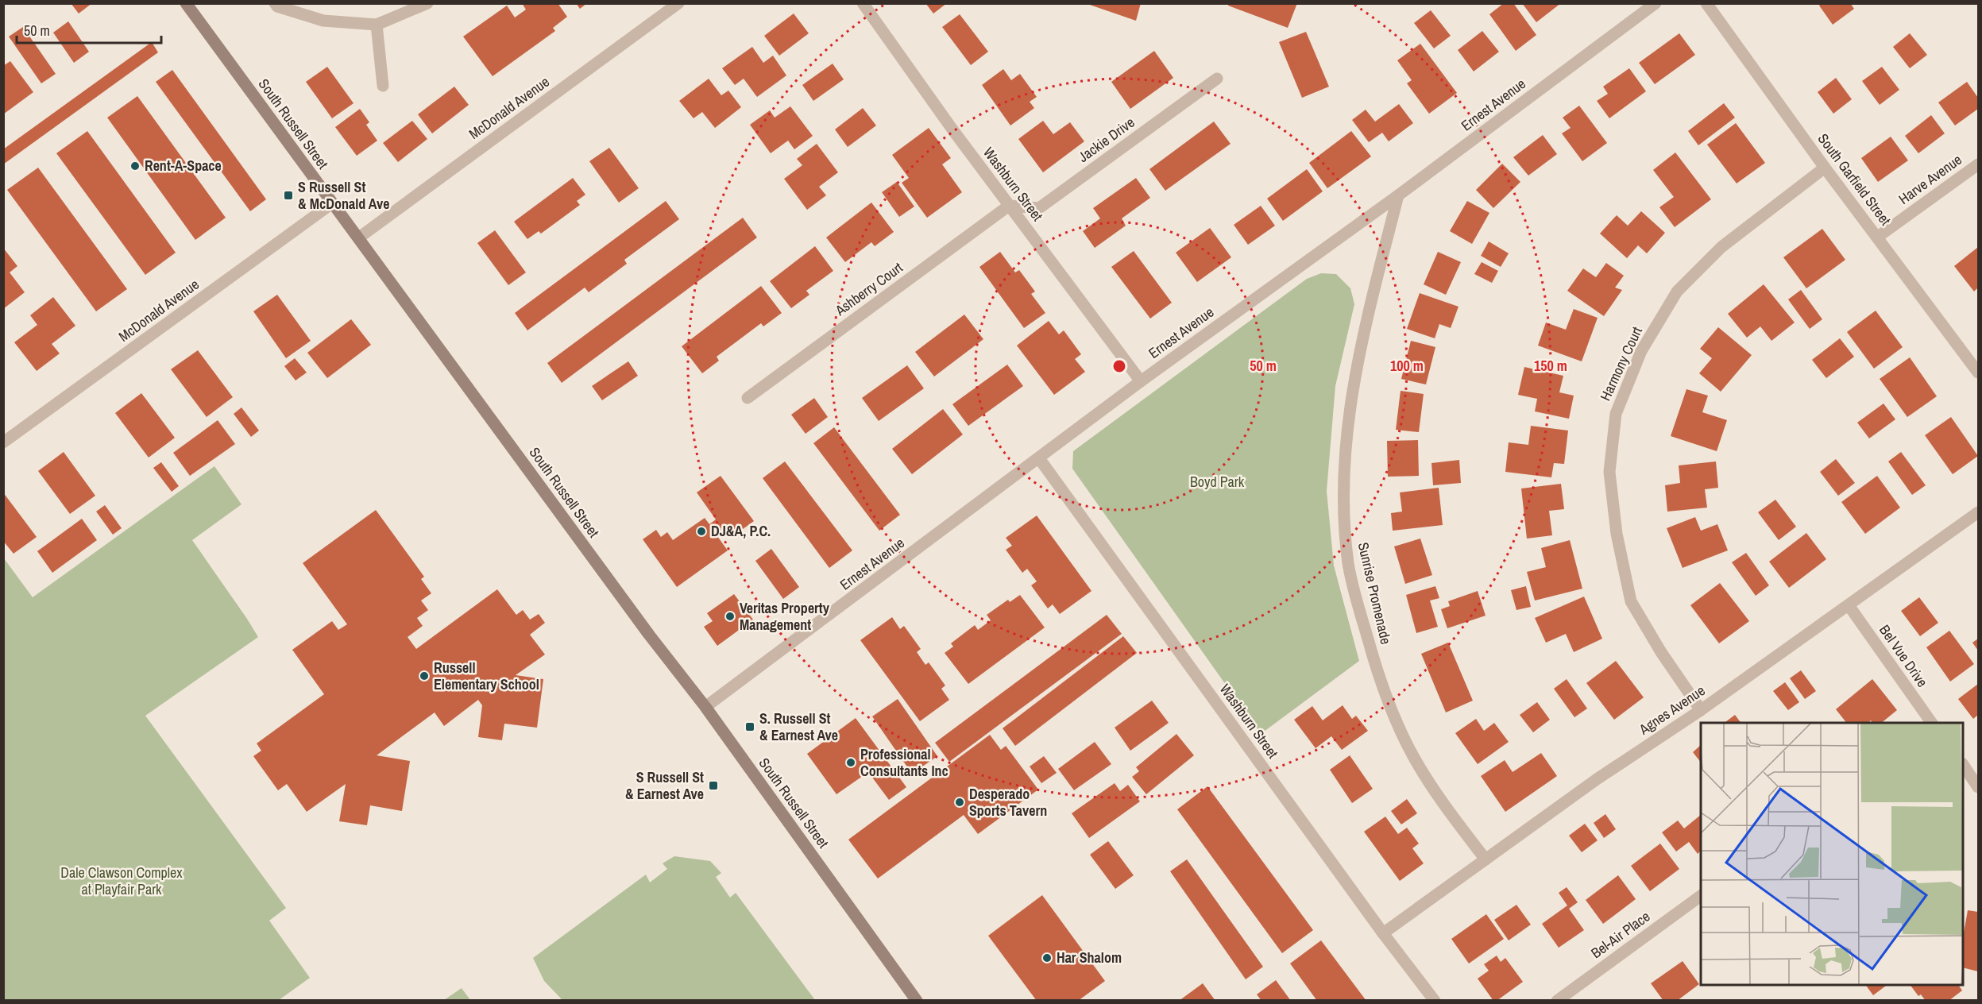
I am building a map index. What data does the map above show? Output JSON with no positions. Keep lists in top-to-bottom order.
{
  "streets": {
    "main road": ["South Russell Street"],
    "street": [
      "Ernest Avenue",
      "McDonald Avenue",
      "Jackie Drive",
      "South Garfield Street",
      "Harve Avenue",
      "Washburn Street",
      "Ashberry Court",
      "Harmony Court",
      "Sunrise Promenade",
      "Bel Vue Drive",
      "Agnes Avenue",
      "Bel-Air Place"
    ]
  },
  "crossings": [
    ["Ernest Avenue", "South Russell Street"],
    ["Ernest Avenue", "Washburn Street"],
    ["Ernest Avenue", "Sunrise Promenade"],
    ["McDonald Avenue", "South Russell Street"],
    ["Jackie Drive", "Washburn Street"],
    ["Jackie Drive", "Ashberry Court"],
    ["South Garfield Street", "Harve Avenue"],
    ["South Garfield Street", "Harmony Court"],
    ["Washburn Street", "Ashberry Court"],
    ["Washburn Street", "Agnes Avenue"],
    ["Harmony Court", "Agnes Avenue"],
    ["Sunrise Promenade", "Agnes Avenue"],
    ["Bel Vue Drive", "Agnes Avenue"]
  ],
  "parks": ["Boyd Park", "Dale Clawson Complex at Playfair Park"],
  "places": {
    "other": [
      "Rent-A-Space",
      "DJ&A, P.C.",
      "Veritas Property Management",
      "Russell Elementary School",
      "Professional Consultants Inc",
      "Desperado Sports Tavern",
      "Har Shalom"
    ],
    "transit": ["S Russell St & McDonald Ave", "S. Russell St & Earnest Ave", "S Russell St & Earnest Ave"]
  },
  "scale_bar": "50 m",
  "rings": ["50 m", "100 m", "150 m"]
}
